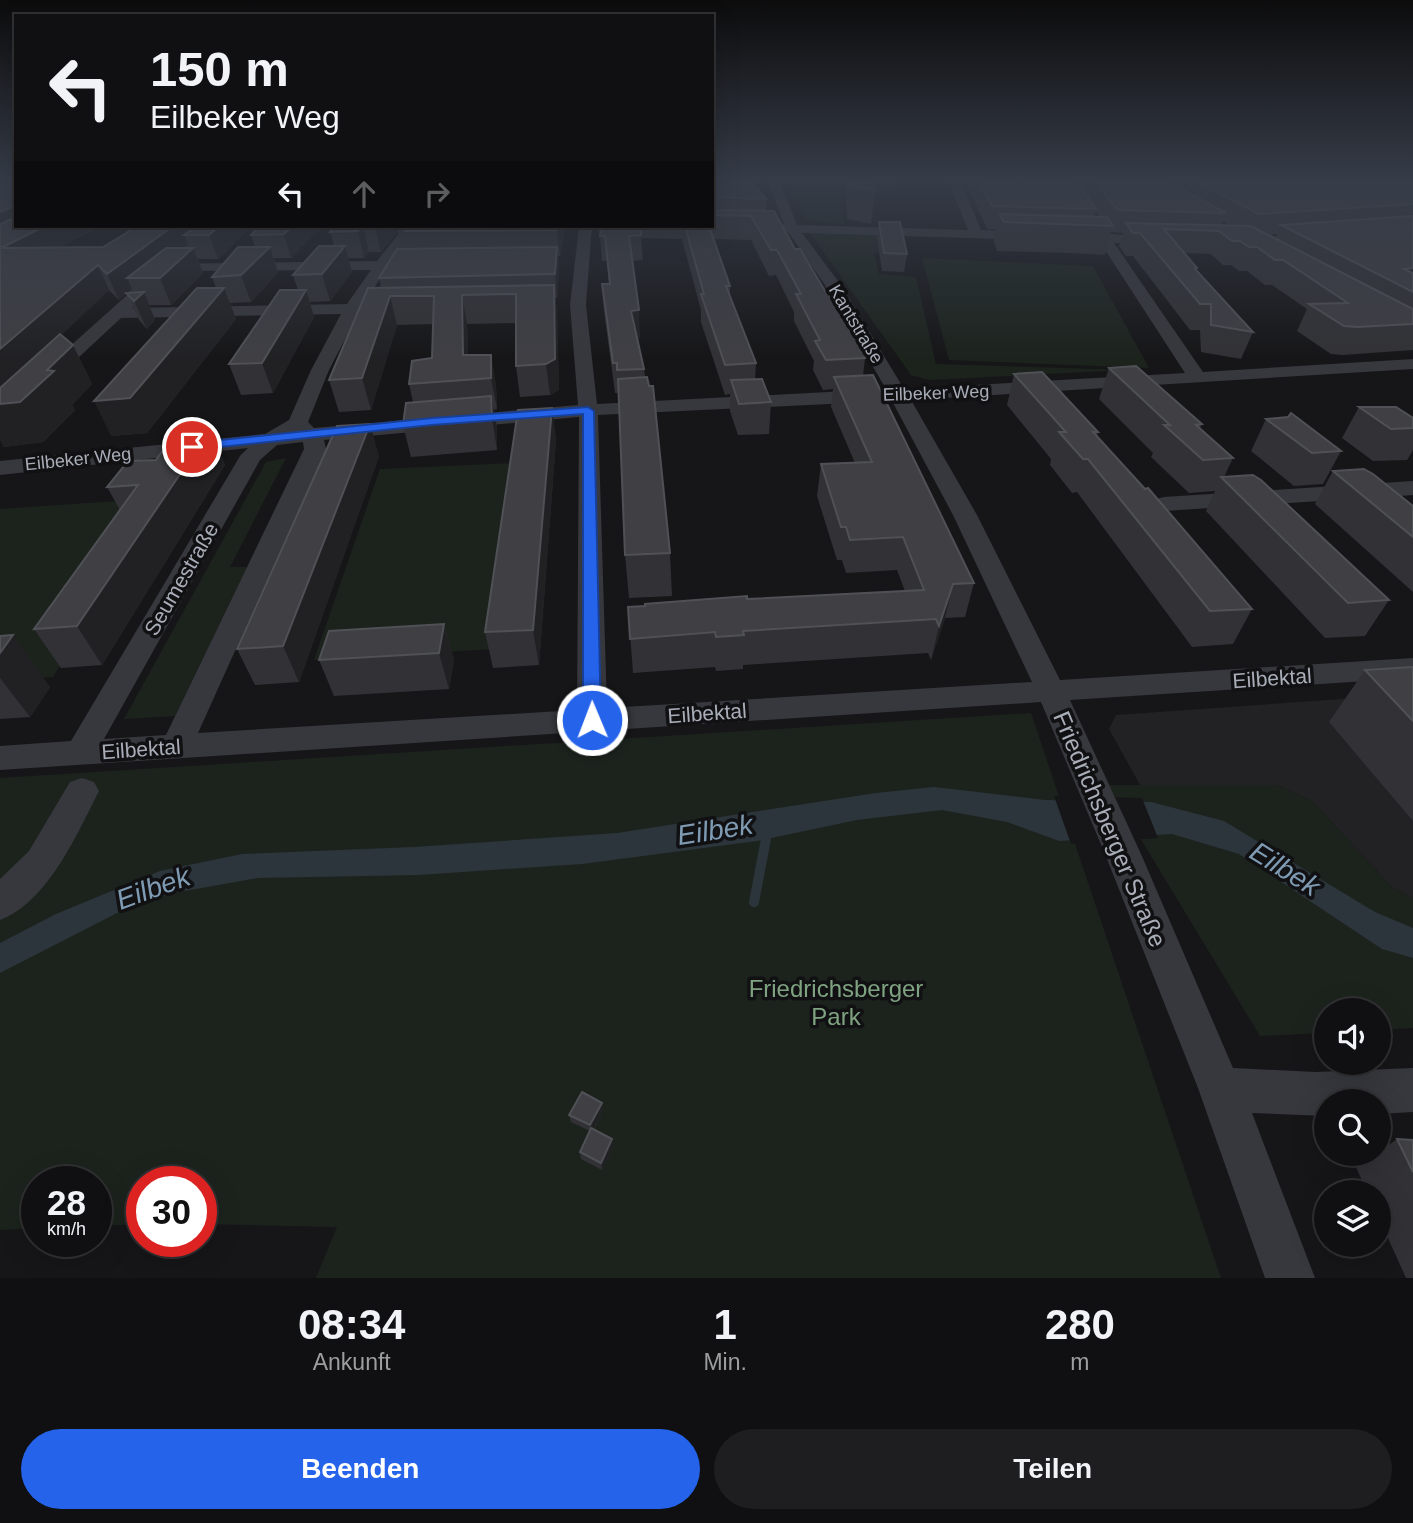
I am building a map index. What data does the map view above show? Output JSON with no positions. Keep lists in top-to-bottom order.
{
  "streets": {
    "street": [
      "Kantstraße",
      "Eilbeker Weg",
      "Seumestraße",
      "Eilbektal",
      "Friedrichsberger Straße"
    ]
  },
  "crossings": [
    ["Kantstraße", "Eilbeker Weg"],
    ["Kantstraße", "Friedrichsberger Straße"],
    ["Eilbeker Weg", "Seumestraße"],
    ["Eilbeker Weg", "Friedrichsberger Straße"],
    ["Seumestraße", "Eilbektal"],
    ["Eilbektal", "Friedrichsberger Straße"]
  ],
  "water": ["Eilbek"],
  "parks": ["Friedrichsberger Park"],
  "page": {
    "turn": ["150 m", "Eilbeker Weg"],
    "speed": "28 km/h",
    "limit": "30",
    "eta": [
      "08:34",
      "Ankunft",
      "1",
      "Min.",
      "280",
      "m"
    ],
    "buttons": ["Beenden", "Teilen"]
  }
}
